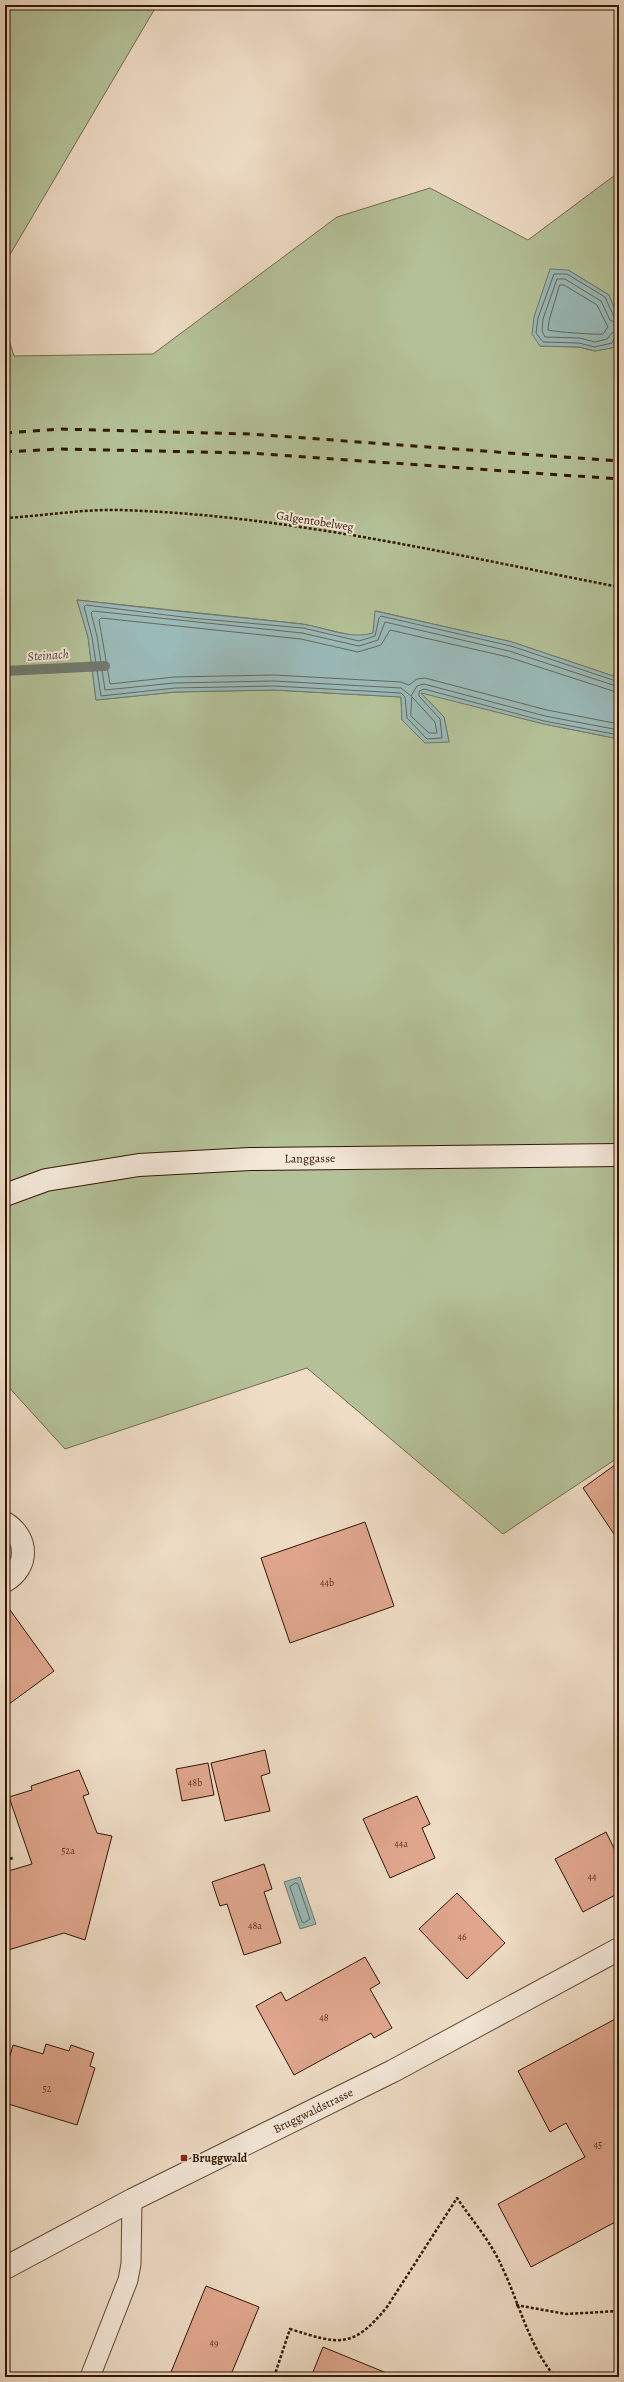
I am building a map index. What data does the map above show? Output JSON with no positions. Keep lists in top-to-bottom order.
{
  "streets": {
    "street": ["Langgasse", "Bruggwaldstrasse"],
    "path": ["Galgentobelweg"]
  },
  "water": ["Steinach"],
  "places": {
    "transit": ["Bruggwald"]
  },
  "house_numbers": [
    "44b",
    "48b",
    "44a",
    "52a",
    "44",
    "48a",
    "46",
    "48",
    "52",
    "45",
    "49"
  ]
}
